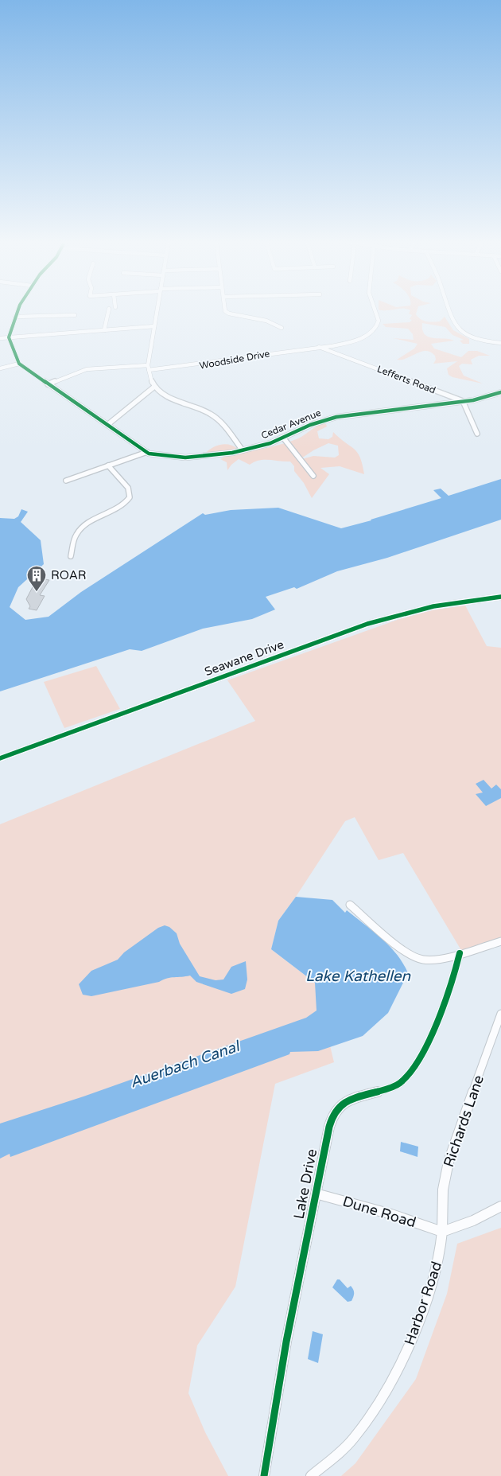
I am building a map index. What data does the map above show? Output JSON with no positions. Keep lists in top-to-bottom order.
{
  "streets": {
    "street": [
      "Woodside Drive",
      "Lefferts Road",
      "Cedar Avenue",
      "Seawane Drive",
      "Richards Lane",
      "Lake Drive",
      "Dune Road",
      "Harbor Road"
    ]
  },
  "crossings": [
    ["Woodside Drive", "Lefferts Road"],
    ["Lefferts Road", "Cedar Avenue"],
    ["Richards Lane", "Dune Road"],
    ["Richards Lane", "Harbor Road"],
    ["Lake Drive", "Dune Road"],
    ["Dune Road", "Harbor Road"]
  ],
  "water": ["Lake Kathellen", "Auerbach Canal"],
  "places": {
    "building": ["ROAR"]
  }
}
